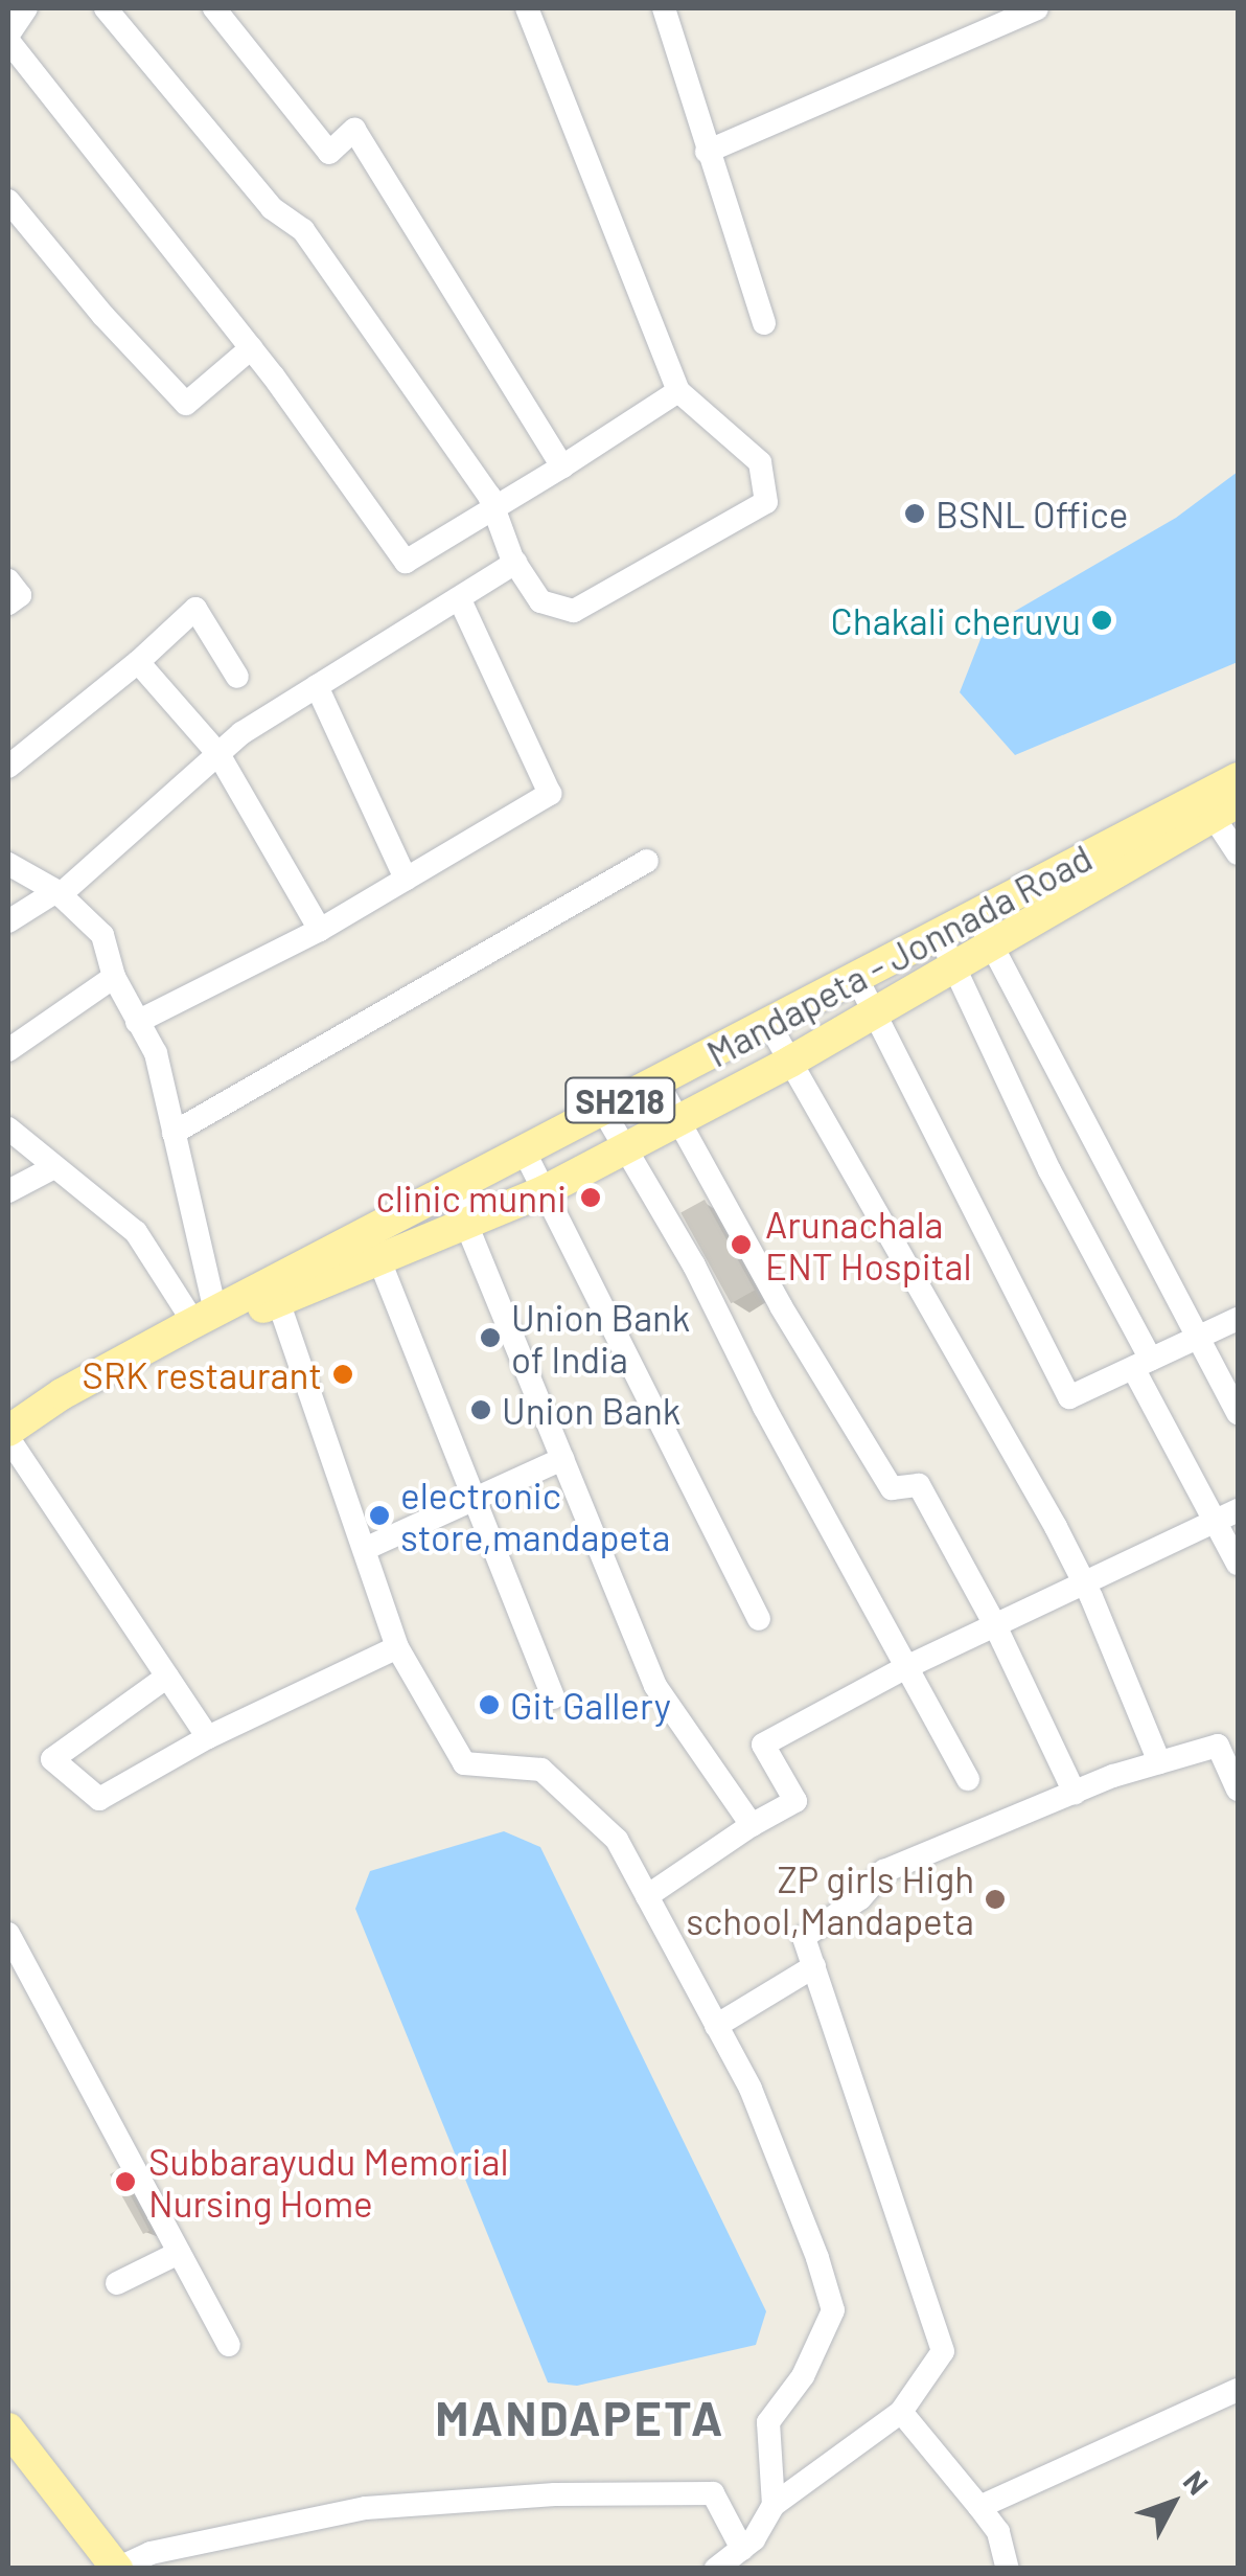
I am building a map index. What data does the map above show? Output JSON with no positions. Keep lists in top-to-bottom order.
{
  "streets": {
    "main road": ["Mandapeta - Jonnada Road", "SH218"]
  },
  "crossings": [
    ["Mandapeta - Jonnada Road", "SH218"]
  ],
  "districts": ["MANDAPETA"],
  "places": [
    "BSNL Office",
    "Chakali cheruvu",
    "clinic munni",
    "Arunachala ENT Hospital",
    "Union Bank of India",
    "SRK restaurant",
    "Union Bank",
    "electronic store,mandapeta",
    "Git Gallery",
    "ZP girls High school,Mandapeta",
    "Subbarayudu Memorial Nursing Home"
  ],
  "north": "top right"
}
